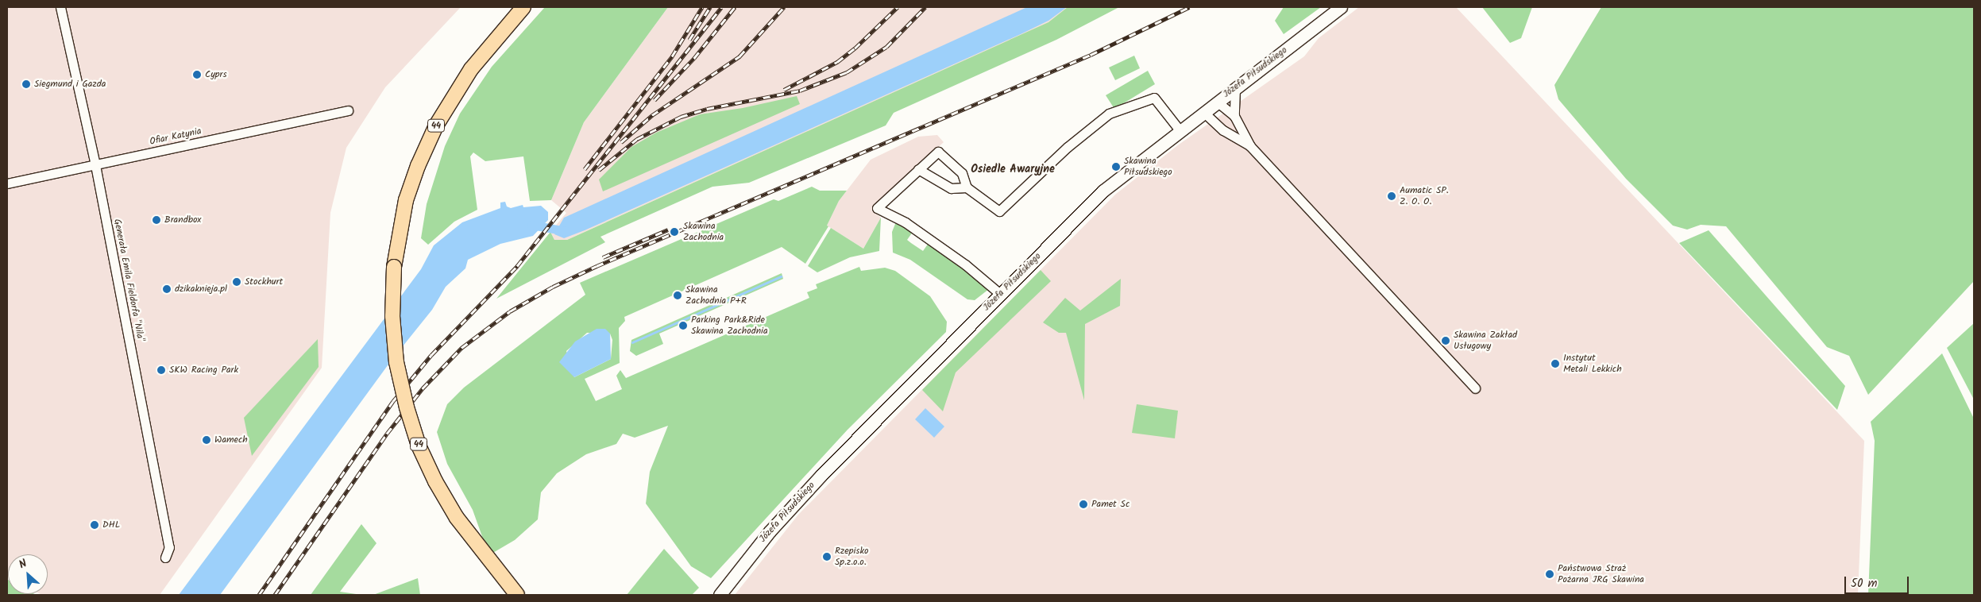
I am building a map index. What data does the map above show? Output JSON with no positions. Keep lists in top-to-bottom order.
{
  "streets": {
    "main road": ["Józefa Piłsudskiego", "44"],
    "street": ["Ofiar Katynia", "Generała Emila Fieldorfa \"Nila\""]
  },
  "crossings": [
    ["Ofiar Katynia", "Generała Emila Fieldorfa \"Nila\""]
  ],
  "districts": ["Osiedle Awaryjne"],
  "places": [
    "Cyprs",
    "Siegmund i Gazda",
    "Skawina Piłsudskiego",
    "Aumatic SP. Z. O. O.",
    "Brandbox",
    "Skawina Zachodnia",
    "Stockhurt",
    "dzikaknieja.pl",
    "Skawina Zachodnia P+R",
    "Parking Park&Ride Skawina Zachodnia",
    "Skawina Zakład Usługowy",
    "Instytut Metali Lekkich",
    "SKW Racing Park",
    "Wamech",
    "Pamet Sc",
    "DHL",
    "Rzepisko Sp.z.o.o.",
    "Państwowa Straż Pożarna JRG Skawina"
  ],
  "scale_bar": "50 m",
  "north": "top left"
}
